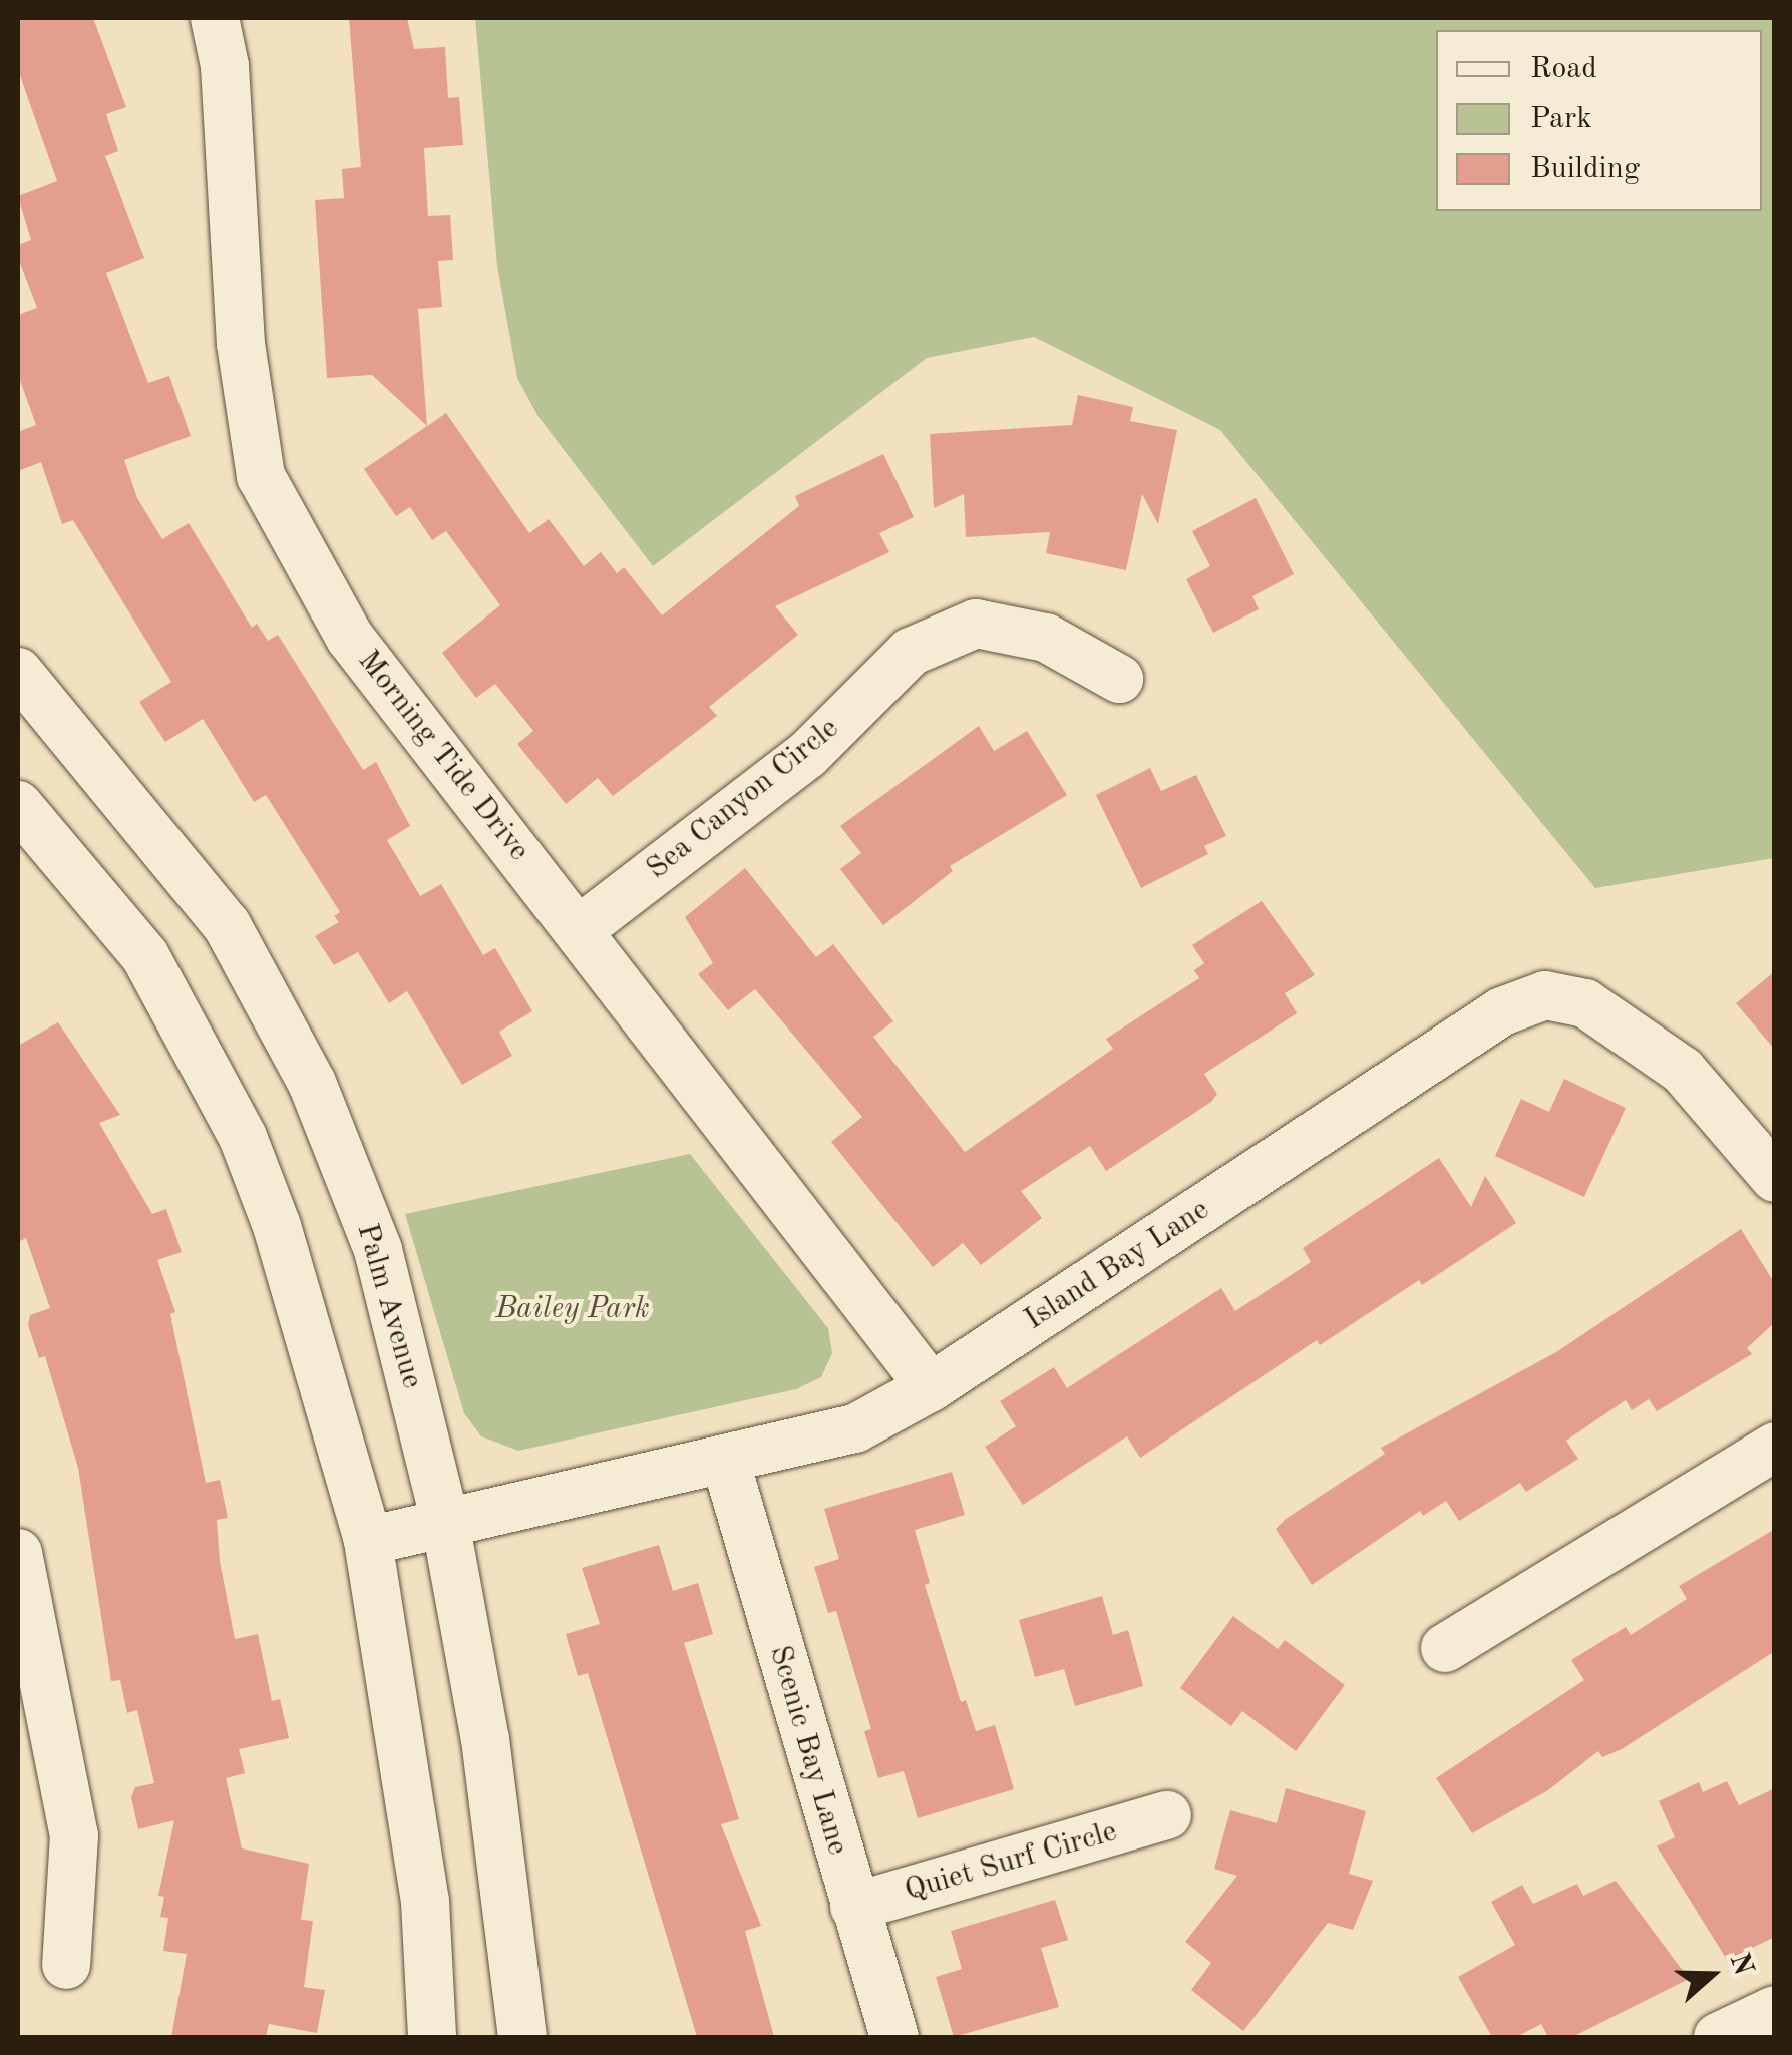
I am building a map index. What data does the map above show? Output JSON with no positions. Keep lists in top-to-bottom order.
{
  "streets": {
    "street": [
      "Morning Tide Drive",
      "Sea Canyon Circle",
      "Island Bay Lane",
      "Palm Avenue",
      "Scenic Bay Lane",
      "Quiet Surf Circle"
    ]
  },
  "crossings": [
    ["Morning Tide Drive", "Sea Canyon Circle"],
    ["Morning Tide Drive", "Island Bay Lane"],
    ["Island Bay Lane", "Palm Avenue"],
    ["Island Bay Lane", "Scenic Bay Lane"],
    ["Scenic Bay Lane", "Quiet Surf Circle"]
  ],
  "parks": ["Bailey Park"],
  "legend": ["Road", "Park", "Building"],
  "north": "right"
}
